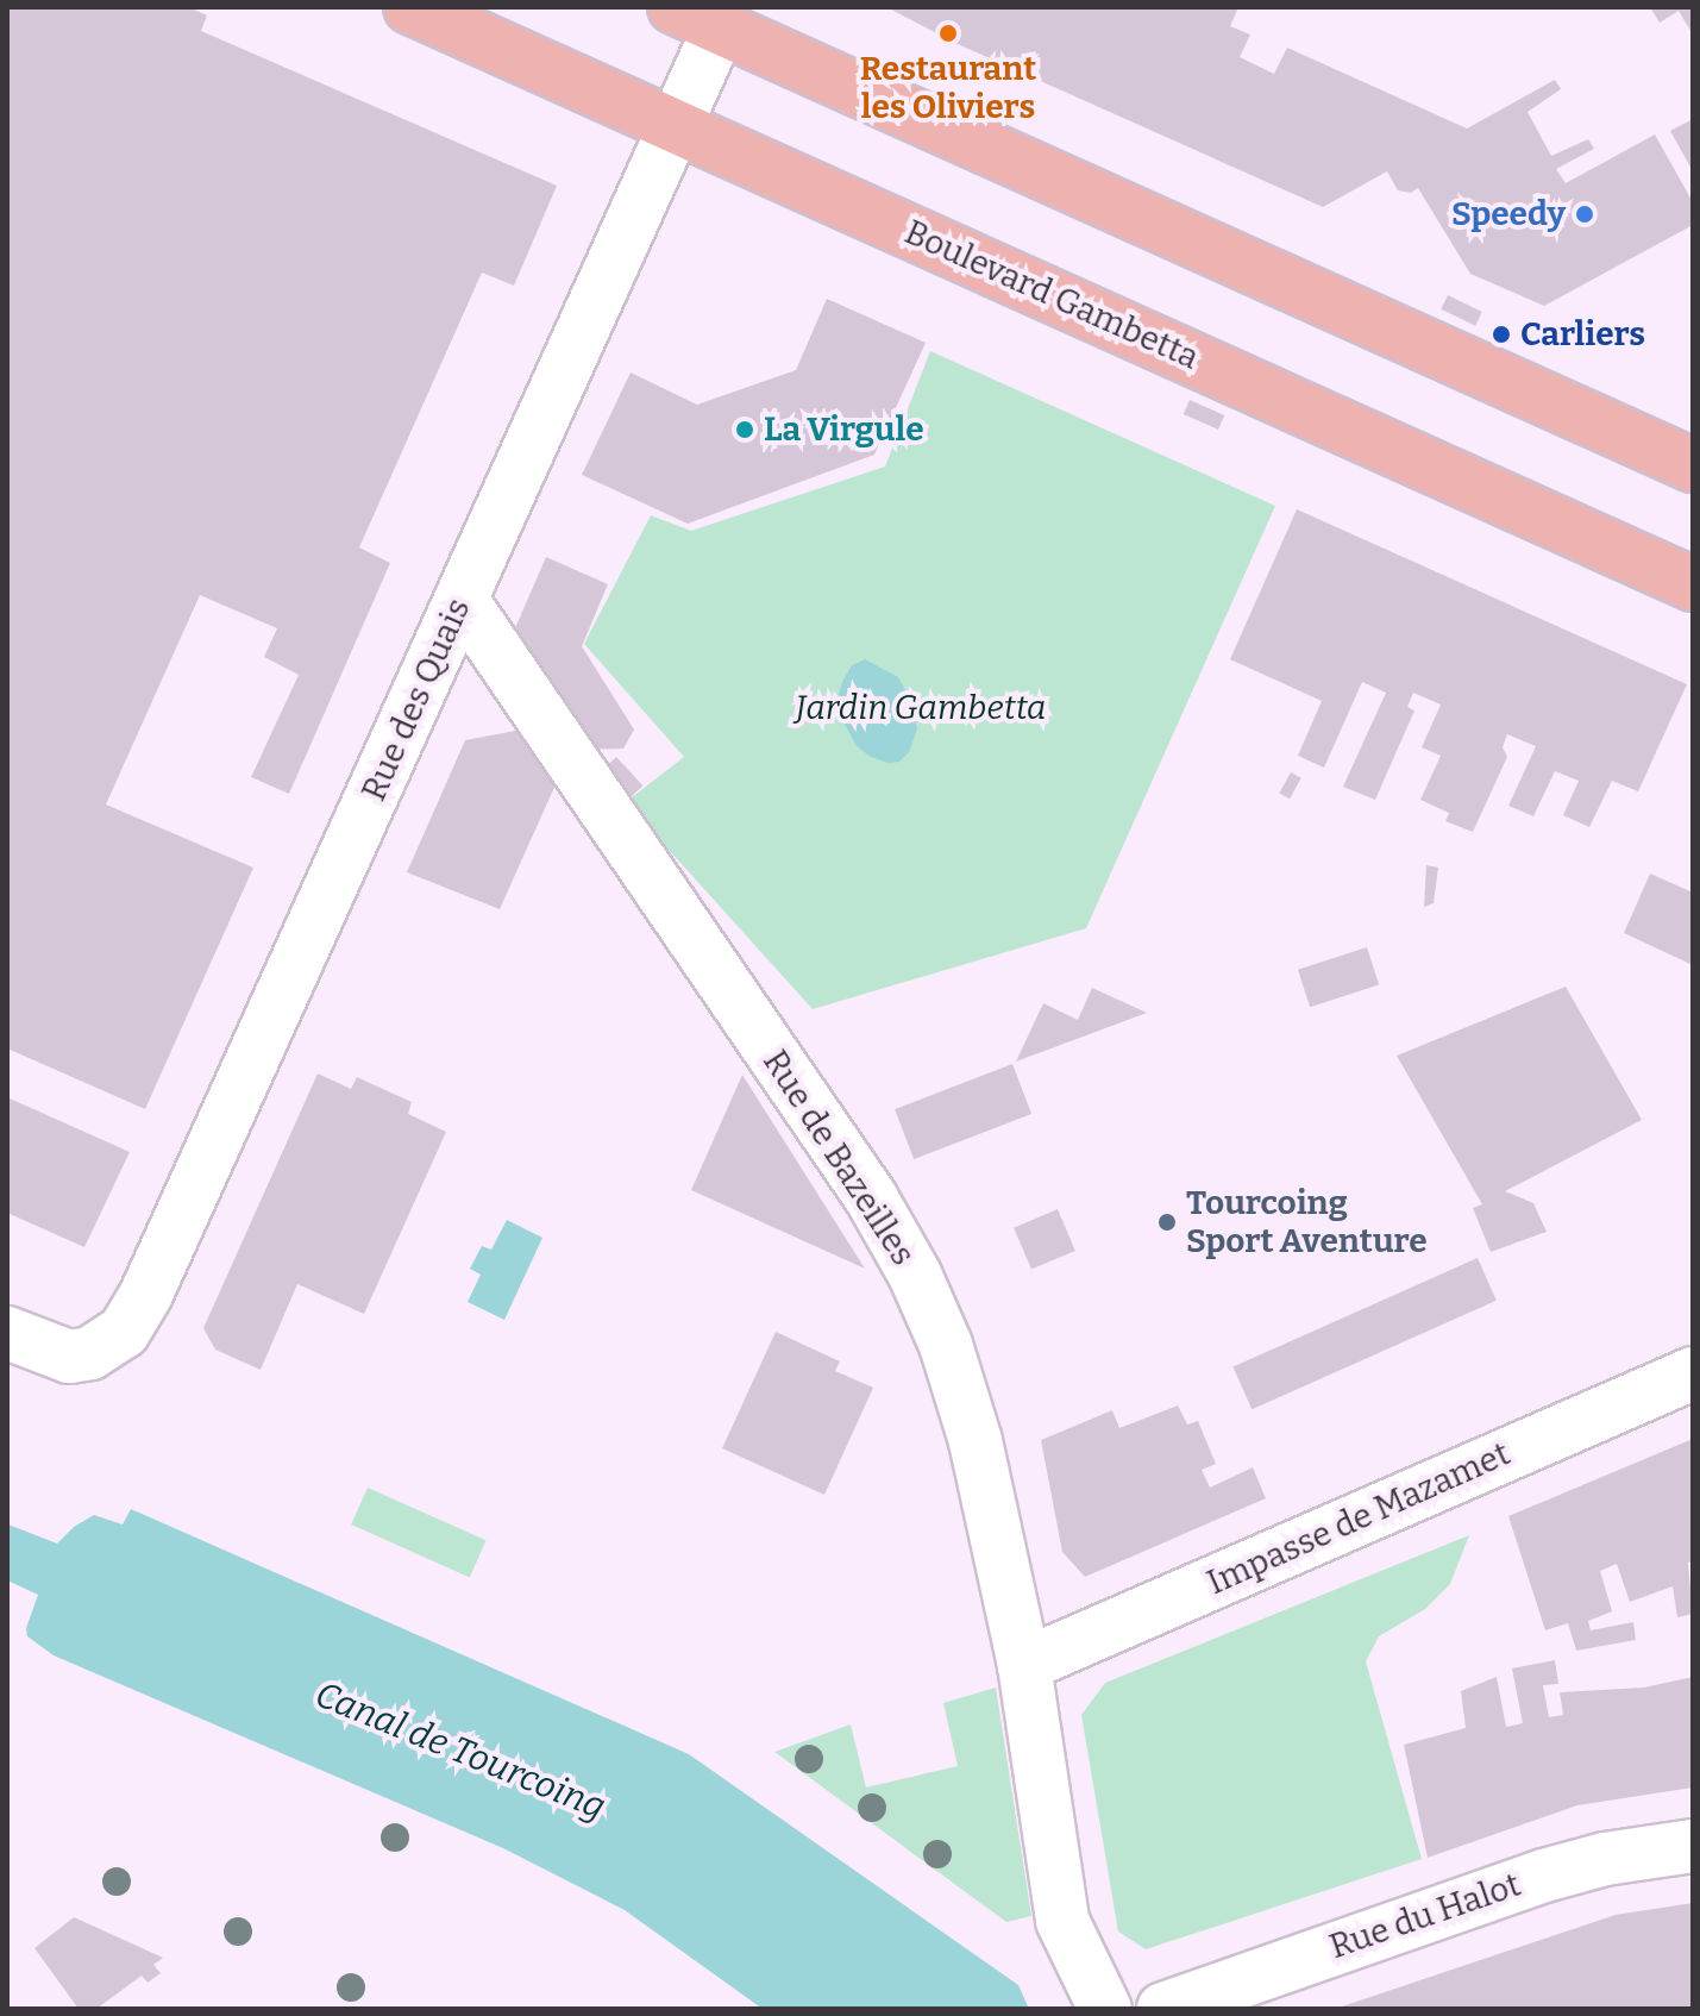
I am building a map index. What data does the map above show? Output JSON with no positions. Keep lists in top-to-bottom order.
{
  "streets": {
    "main road": ["Boulevard Gambetta"],
    "street": [
      "Rue des Quais",
      "Rue de Bazeilles",
      "Impasse de Mazamet",
      "Rue du Halot"
    ]
  },
  "crossings": [
    ["Boulevard Gambetta", "Rue des Quais"],
    ["Rue des Quais", "Rue de Bazeilles"],
    ["Rue de Bazeilles", "Impasse de Mazamet"]
  ],
  "water": ["Canal de Tourcoing"],
  "parks": ["Jardin Gambetta"],
  "places": [
    "Restaurant les Oliviers",
    "Speedy",
    "Carliers",
    "La Virgule",
    "Tourcoing Sport Aventure"
  ]
}
